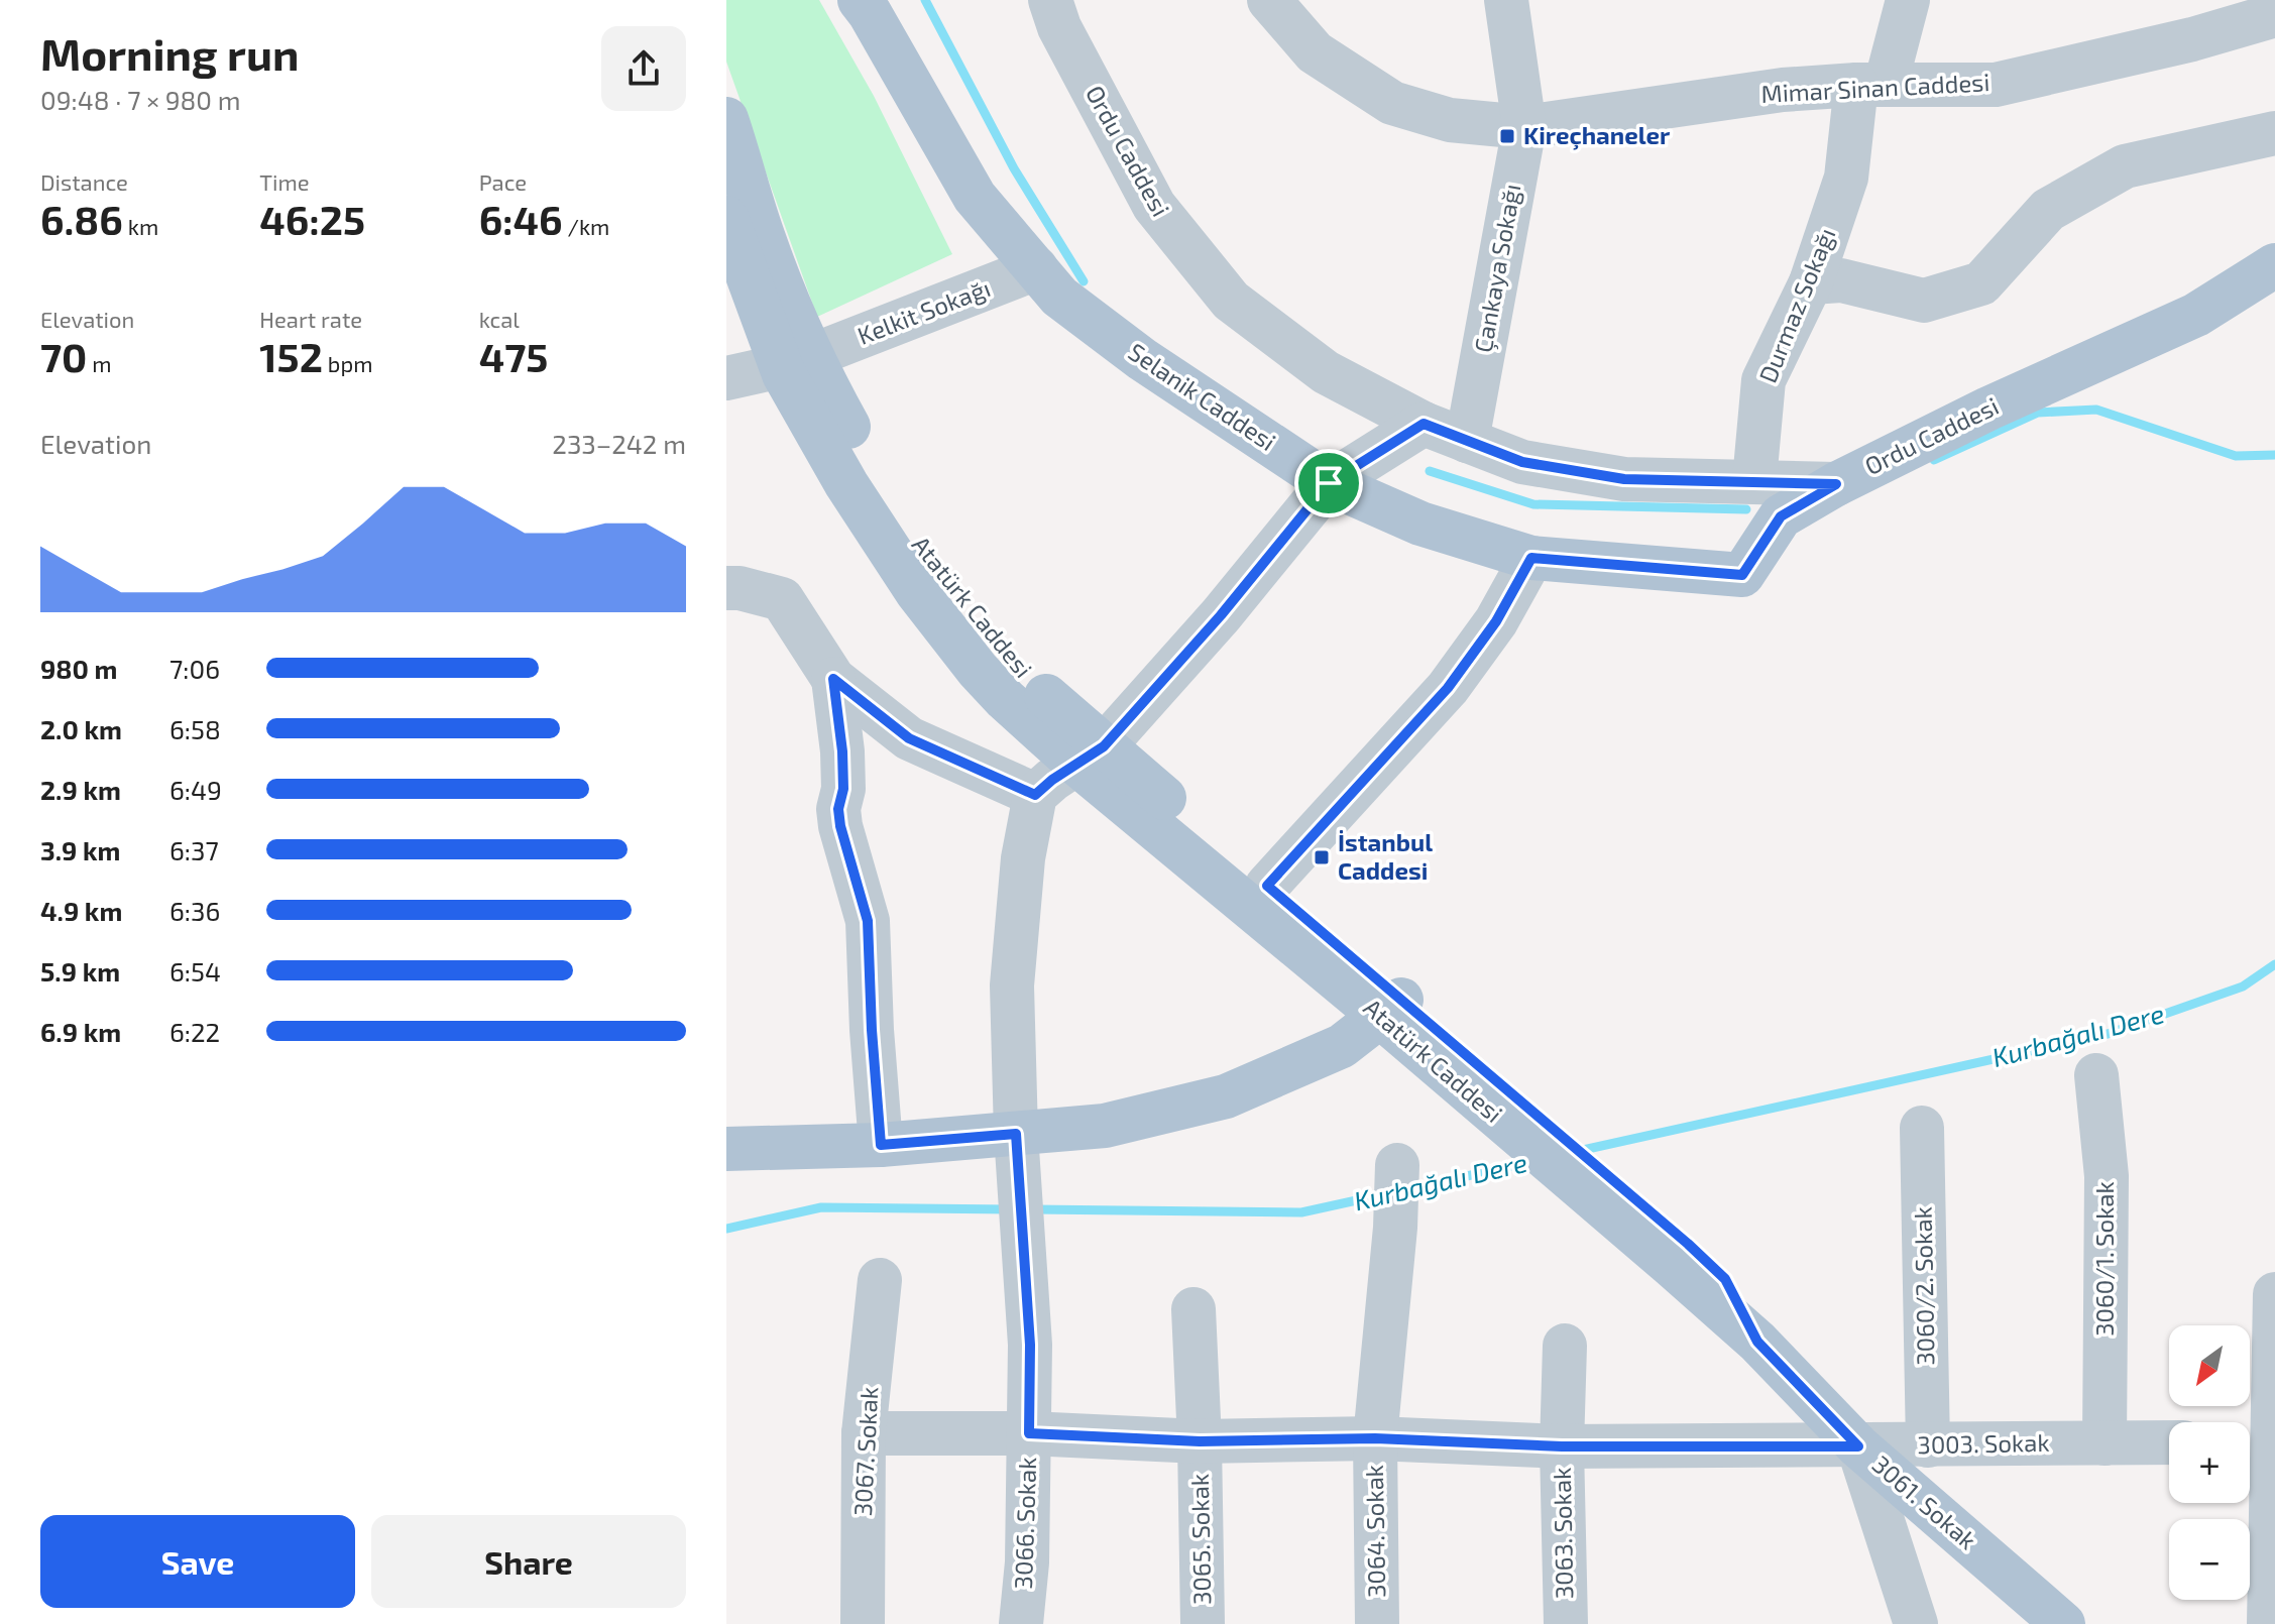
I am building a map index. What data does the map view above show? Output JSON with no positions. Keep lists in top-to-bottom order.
{
  "streets": {
    "main road": [
      "Ordu Caddesi",
      "Selanik Caddesi",
      "Atatürk Caddesi",
      "3061. Sokak"
    ],
    "street": [
      "Mimar Sinan Caddesi",
      "Çankaya Sokağı",
      "Durmaz Sokağı",
      "Kelkit Sokağı",
      "3060/1. Sokak",
      "3060/2. Sokak",
      "3003. Sokak",
      "3067. Sokak",
      "3066. Sokak",
      "3064. Sokak",
      "3063. Sokak",
      "3065. Sokak"
    ]
  },
  "crossings": [
    ["Mimar Sinan Caddesi", "Çankaya Sokağı"],
    ["Mimar Sinan Caddesi", "Durmaz Sokağı"],
    ["Ordu Caddesi", "Çankaya Sokağı"],
    ["Ordu Caddesi", "Durmaz Sokağı"],
    ["Ordu Caddesi", "Selanik Caddesi"],
    ["Kelkit Sokağı", "Selanik Caddesi"],
    ["Kelkit Sokağı", "Atatürk Caddesi"],
    ["Atatürk Caddesi", "3061. Sokak"],
    ["3060/1. Sokak", "3003. Sokak"],
    ["3060/2. Sokak", "3003. Sokak"],
    ["3003. Sokak", "3067. Sokak"],
    ["3003. Sokak", "3061. Sokak"],
    ["3003. Sokak", "3066. Sokak"],
    ["3003. Sokak", "3064. Sokak"],
    ["3003. Sokak", "3063. Sokak"],
    ["3003. Sokak", "3065. Sokak"]
  ],
  "water": ["Kurbağalı Dere"],
  "places": {
    "transit": ["Kireçhaneler", "İstanbul Caddesi̇"]
  },
  "north": "bottom left",
  "page": {
    "heading": ["Morning run", "09:48 · 7 × 980 m"],
    "stats": [
      ["Distance", "6.86 km"],
      ["Time", "46:25"],
      ["Pace", "6:46 /km"],
      ["Elevation", "70 m"],
      ["Heart rate", "152 bpm"],
      ["kcal", "475"]
    ],
    "chart": ["Elevation", "233–242 m"],
    "list": [
      {
        "name": "980 m",
        "note": "7:06"
      },
      {
        "name": "2.0 km",
        "note": "6:58"
      },
      {
        "name": "2.9 km",
        "note": "6:49"
      },
      {
        "name": "3.9 km",
        "note": "6:37"
      },
      {
        "name": "4.9 km",
        "note": "6:36"
      },
      {
        "name": "5.9 km",
        "note": "6:54"
      },
      {
        "name": "6.9 km",
        "note": "6:22"
      }
    ],
    "map_buttons": ["+", "−"],
    "buttons": ["Save", "Share"]
  }
}
